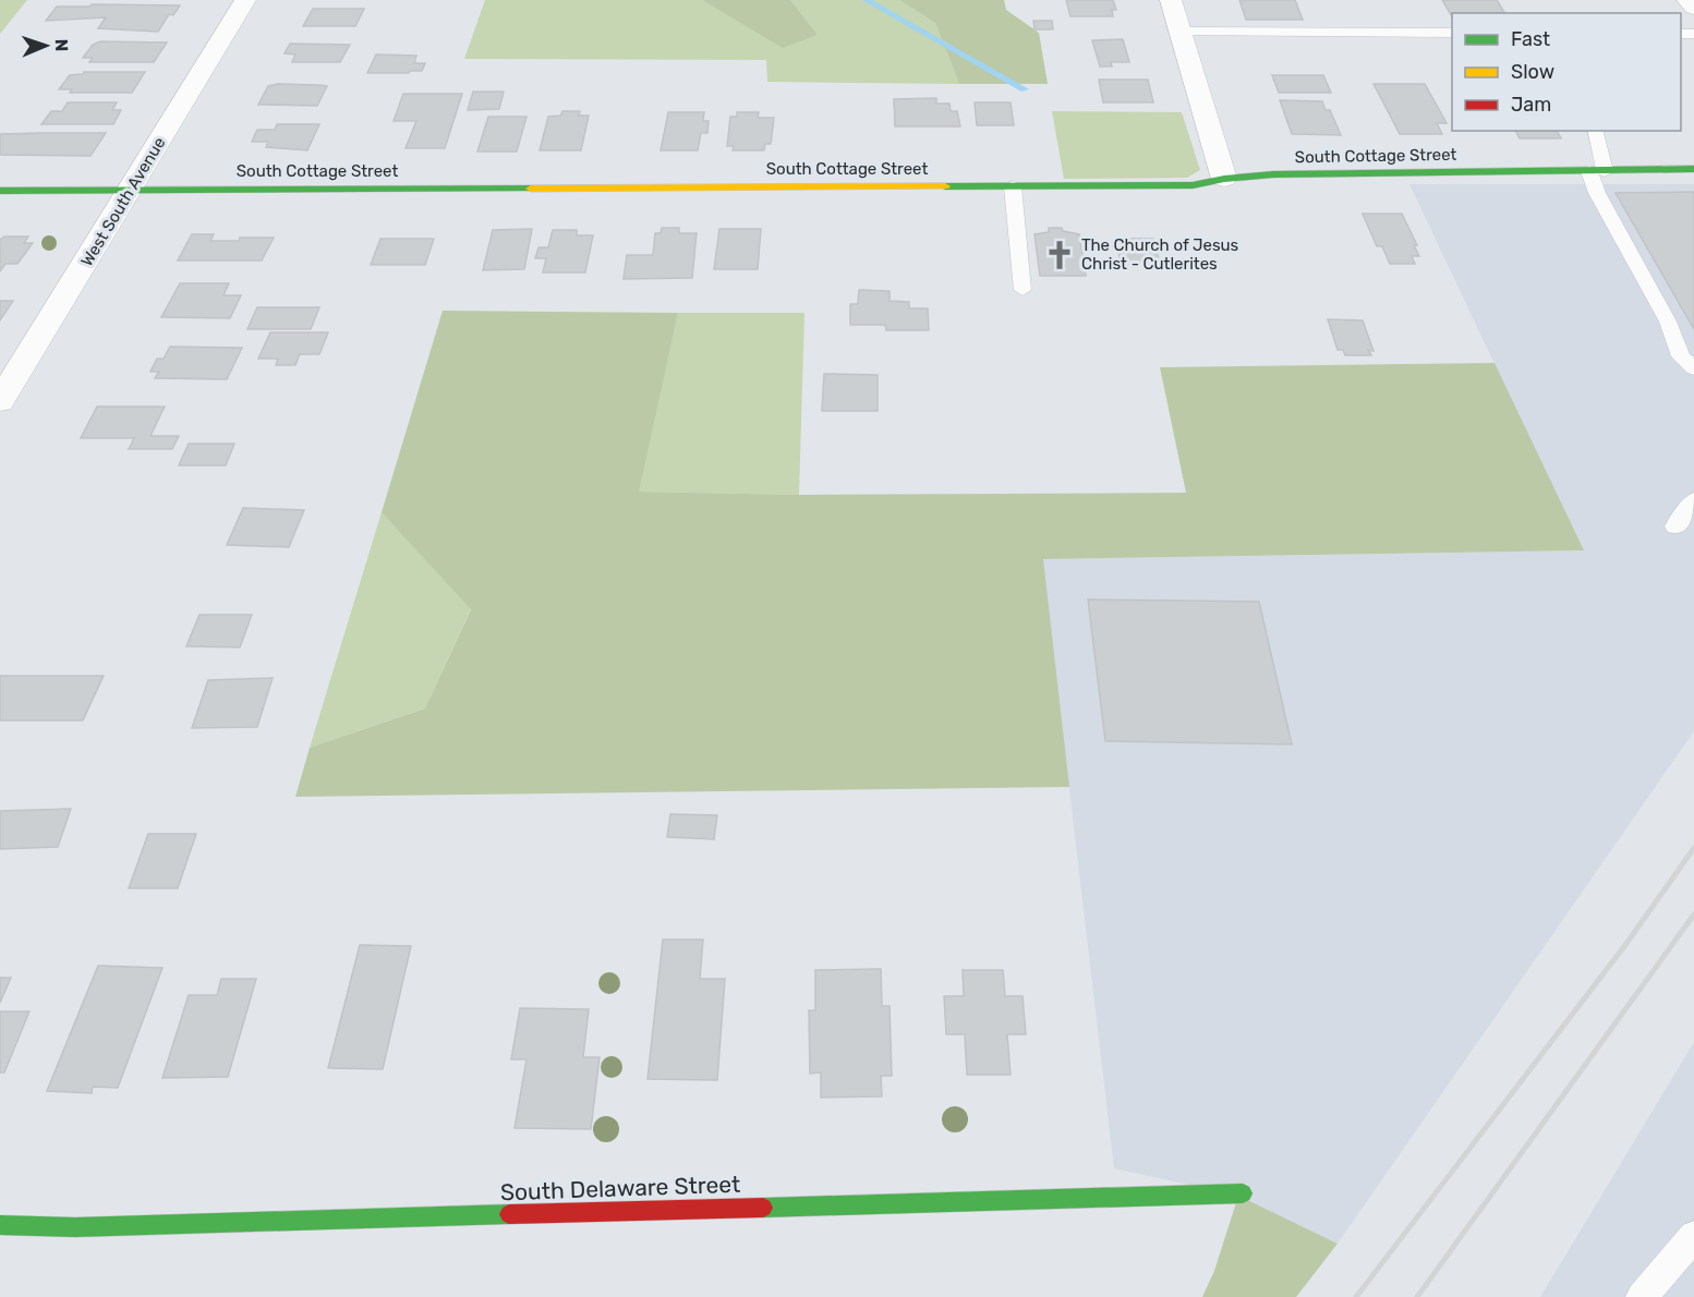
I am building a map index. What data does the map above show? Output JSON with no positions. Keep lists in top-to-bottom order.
{
  "streets": {
    "street": ["South Cottage Street", "West South Avenue", "South Delaware Street"]
  },
  "crossings": [
    ["South Cottage Street", "West South Avenue"]
  ],
  "places": {
    "church": ["The Church of Jesus Christ - Cutlerites"]
  },
  "legend": ["Fast", "Slow", "Jam"],
  "north": "right"
}
